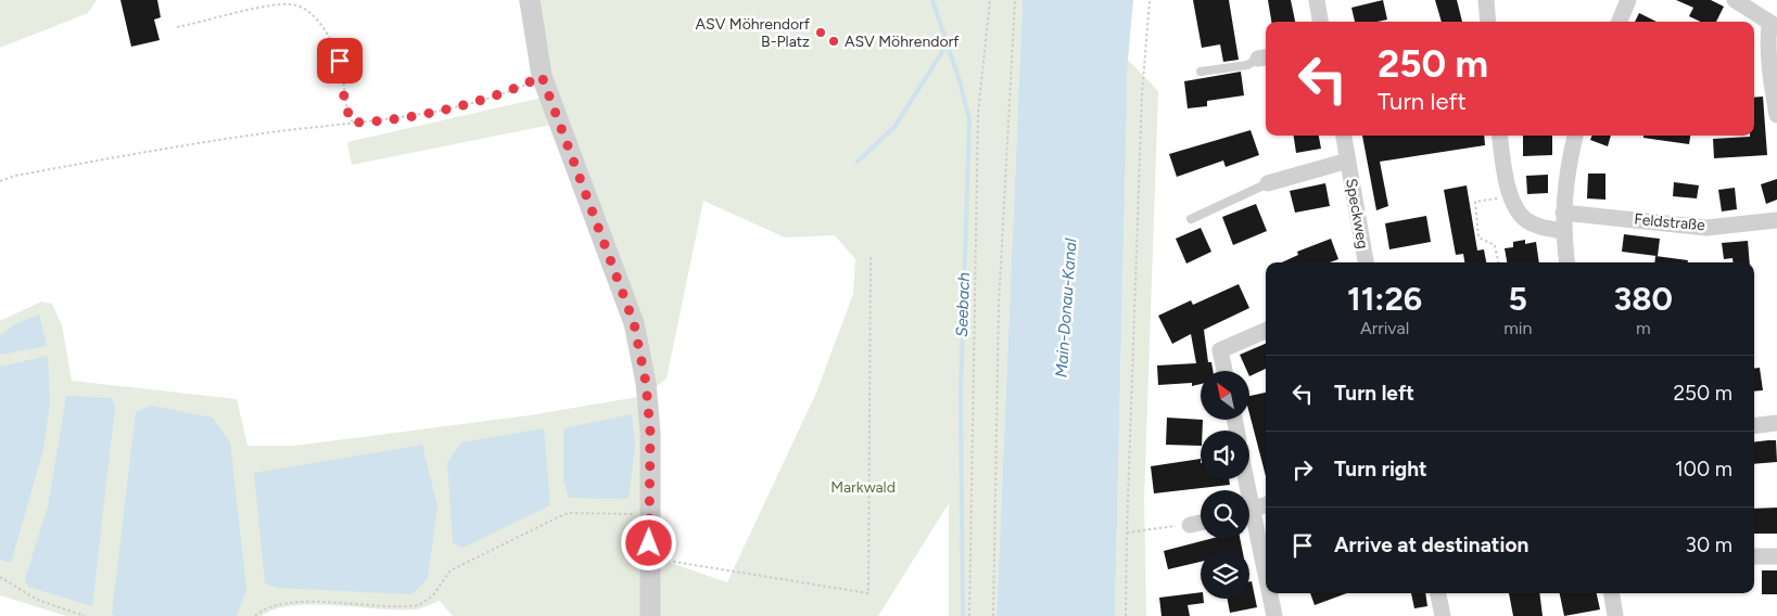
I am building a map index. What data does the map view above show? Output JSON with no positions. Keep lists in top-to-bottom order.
{
  "streets": {
    "street": ["Speckweg", "Feldstraße"]
  },
  "water": ["Seebach", "Main-Donau-Kanal"],
  "parks": ["Markwald"],
  "places": ["ASV Möhrendorf B-Platz", "ASV Möhrendorf"],
  "north": "top left",
  "page": {
    "turn": ["250 m", "Turn left"],
    "eta": [
      "11:26",
      "Arrival",
      "5",
      "min",
      "380",
      "m"
    ],
    "list": [
      {
        "name": "Turn left",
        "value": "250 m"
      },
      {
        "name": "Turn right",
        "value": "100 m"
      },
      {
        "name": "Arrive at destination",
        "value": "30 m"
      }
    ]
  }
}
